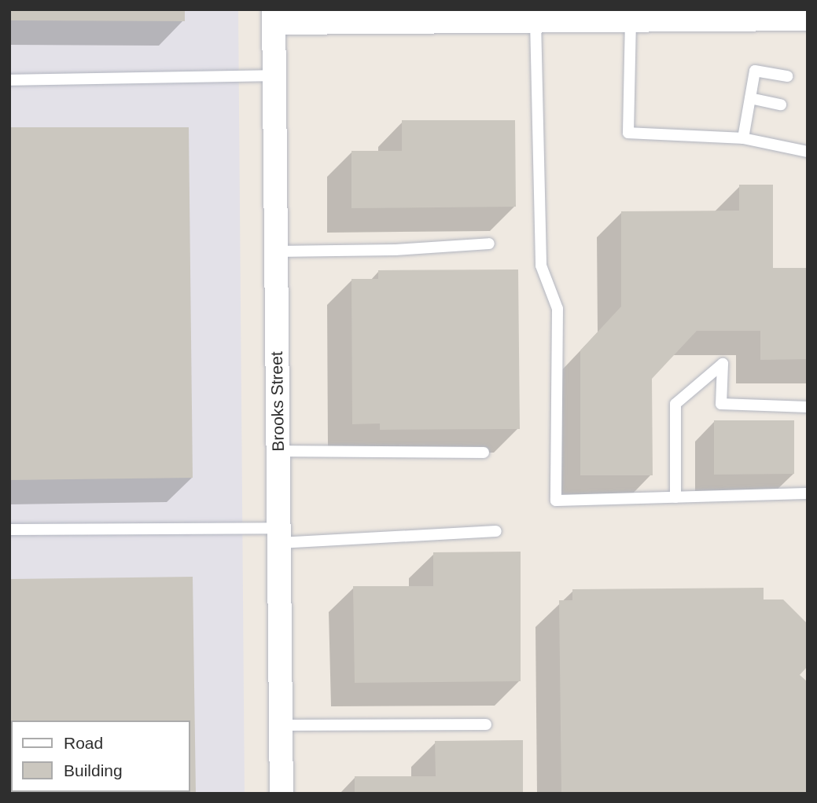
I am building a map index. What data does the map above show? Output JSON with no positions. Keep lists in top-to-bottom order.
{
  "streets": {
    "street": ["Brooks Street"]
  },
  "legend": ["Road", "Building"]
}
